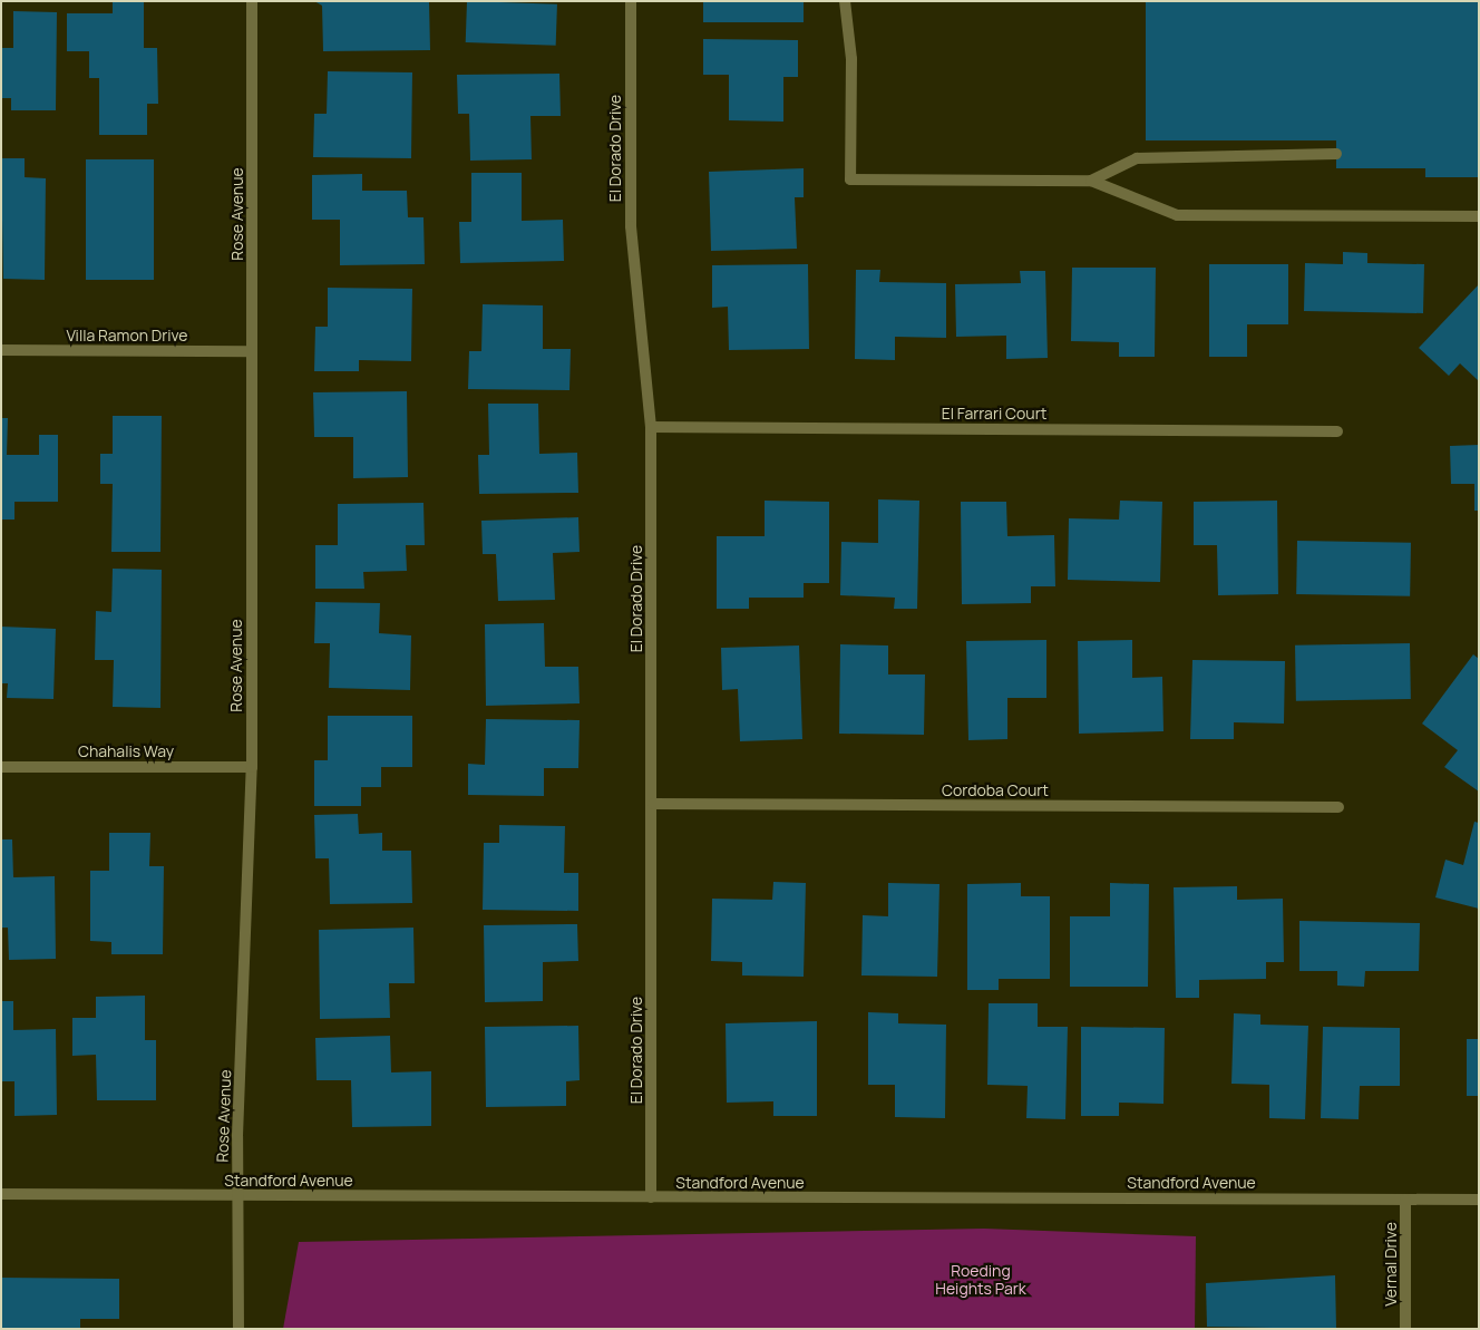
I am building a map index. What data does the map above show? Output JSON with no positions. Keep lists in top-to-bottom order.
{
  "streets": {
    "street": [
      "El Dorado Drive",
      "Rose Avenue",
      "Villa Ramon Drive",
      "El Farrari Court",
      "Chahalis Way",
      "Cordoba Court",
      "Standford Avenue",
      "Vernal Drive"
    ]
  },
  "crossings": [
    ["El Dorado Drive", "El Farrari Court"],
    ["El Dorado Drive", "Cordoba Court"],
    ["El Dorado Drive", "Standford Avenue"],
    ["Rose Avenue", "Villa Ramon Drive"],
    ["Rose Avenue", "Chahalis Way"],
    ["Rose Avenue", "Standford Avenue"],
    ["Standford Avenue", "Vernal Drive"]
  ],
  "parks": ["Roeding Heights Park"]
}
